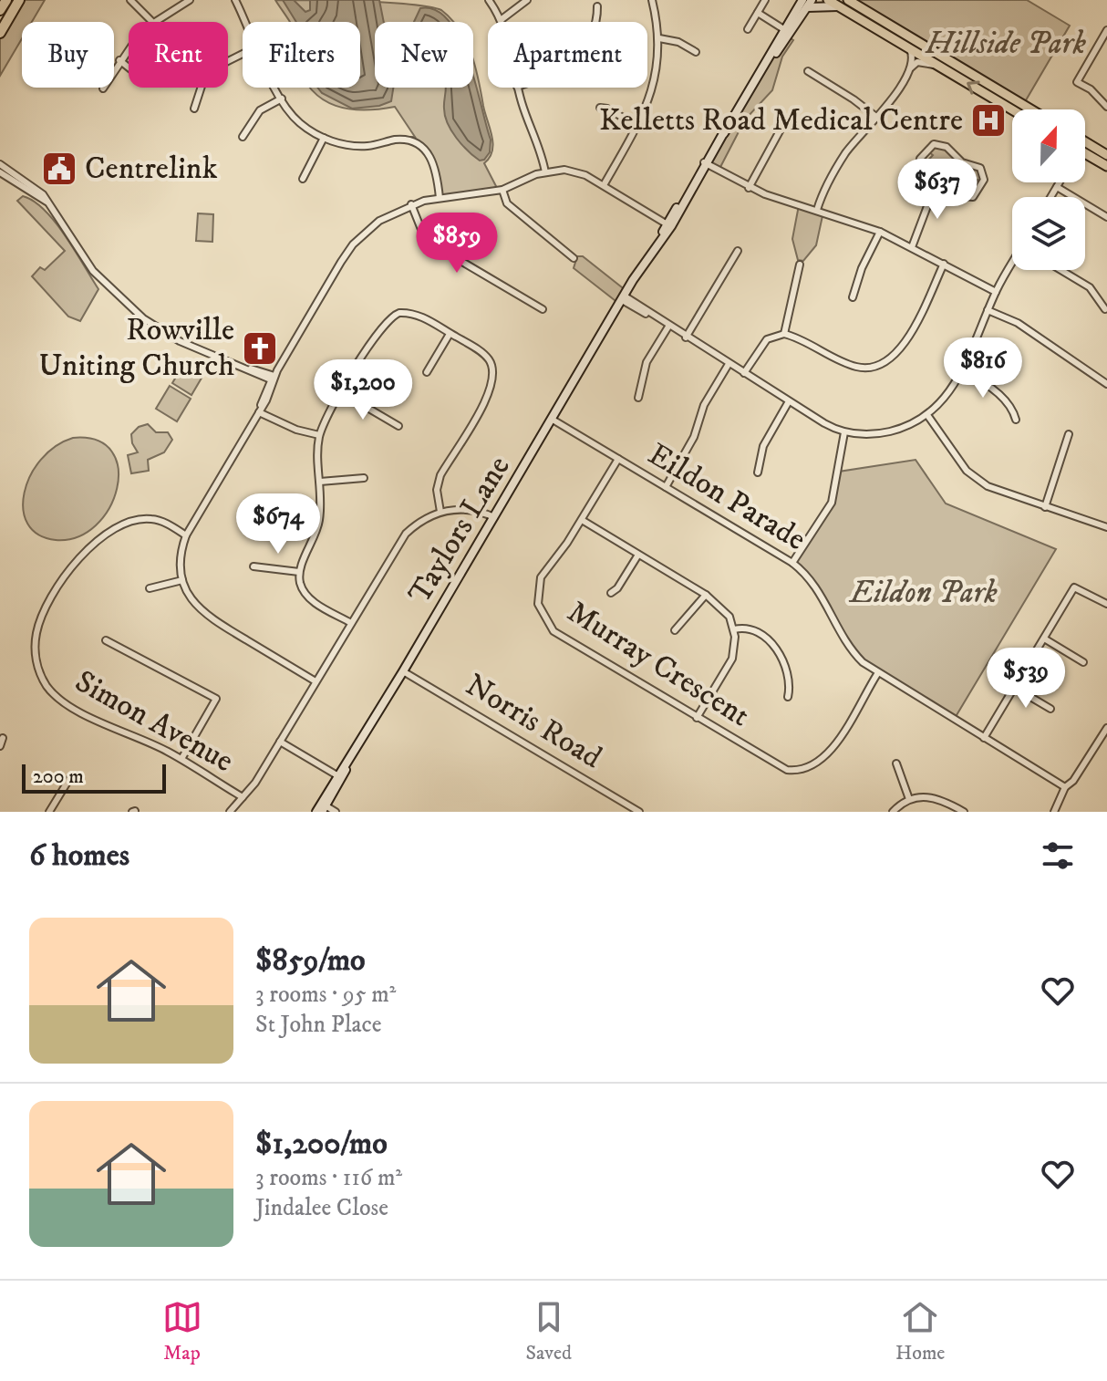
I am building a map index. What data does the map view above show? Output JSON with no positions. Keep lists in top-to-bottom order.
{
  "streets": {
    "main road": ["Taylors Lane"],
    "street": [
      "Eildon Parade",
      "Murray Crescent",
      "Simon Avenue",
      "Norris Road"
    ]
  },
  "crossings": [
    ["Eildon Parade", "Taylors Lane"],
    ["Eildon Parade", "Murray Crescent"],
    ["Taylors Lane", "Norris Road"]
  ],
  "parks": ["Hillside Park", "Eildon Park"],
  "places": {
    "hospital": ["Kelletts Road Medical Centre"],
    "public building": ["Centrelink"],
    "church": ["Rowville Uniting Church"]
  },
  "scale_bar": "200 m",
  "north": "top",
  "page": {
    "chip": [
      "Buy",
      "Rent",
      "Filters",
      "New",
      "Apartment"
    ],
    "price": [
      "$637",
      "$859",
      "$816",
      "$1,200",
      "$674",
      "$539"
    ],
    "scale": "200 m",
    "heading": "6 homes",
    "list": [
      {
        "name": "$859/mo",
        "note": "3 rooms · 95 m² · St John Place"
      },
      {
        "name": "$1,200/mo",
        "note": "3 rooms · 116 m² · Jindalee Close"
      }
    ],
    "tabs": ["Map", "Saved", "Home"]
  }
}
